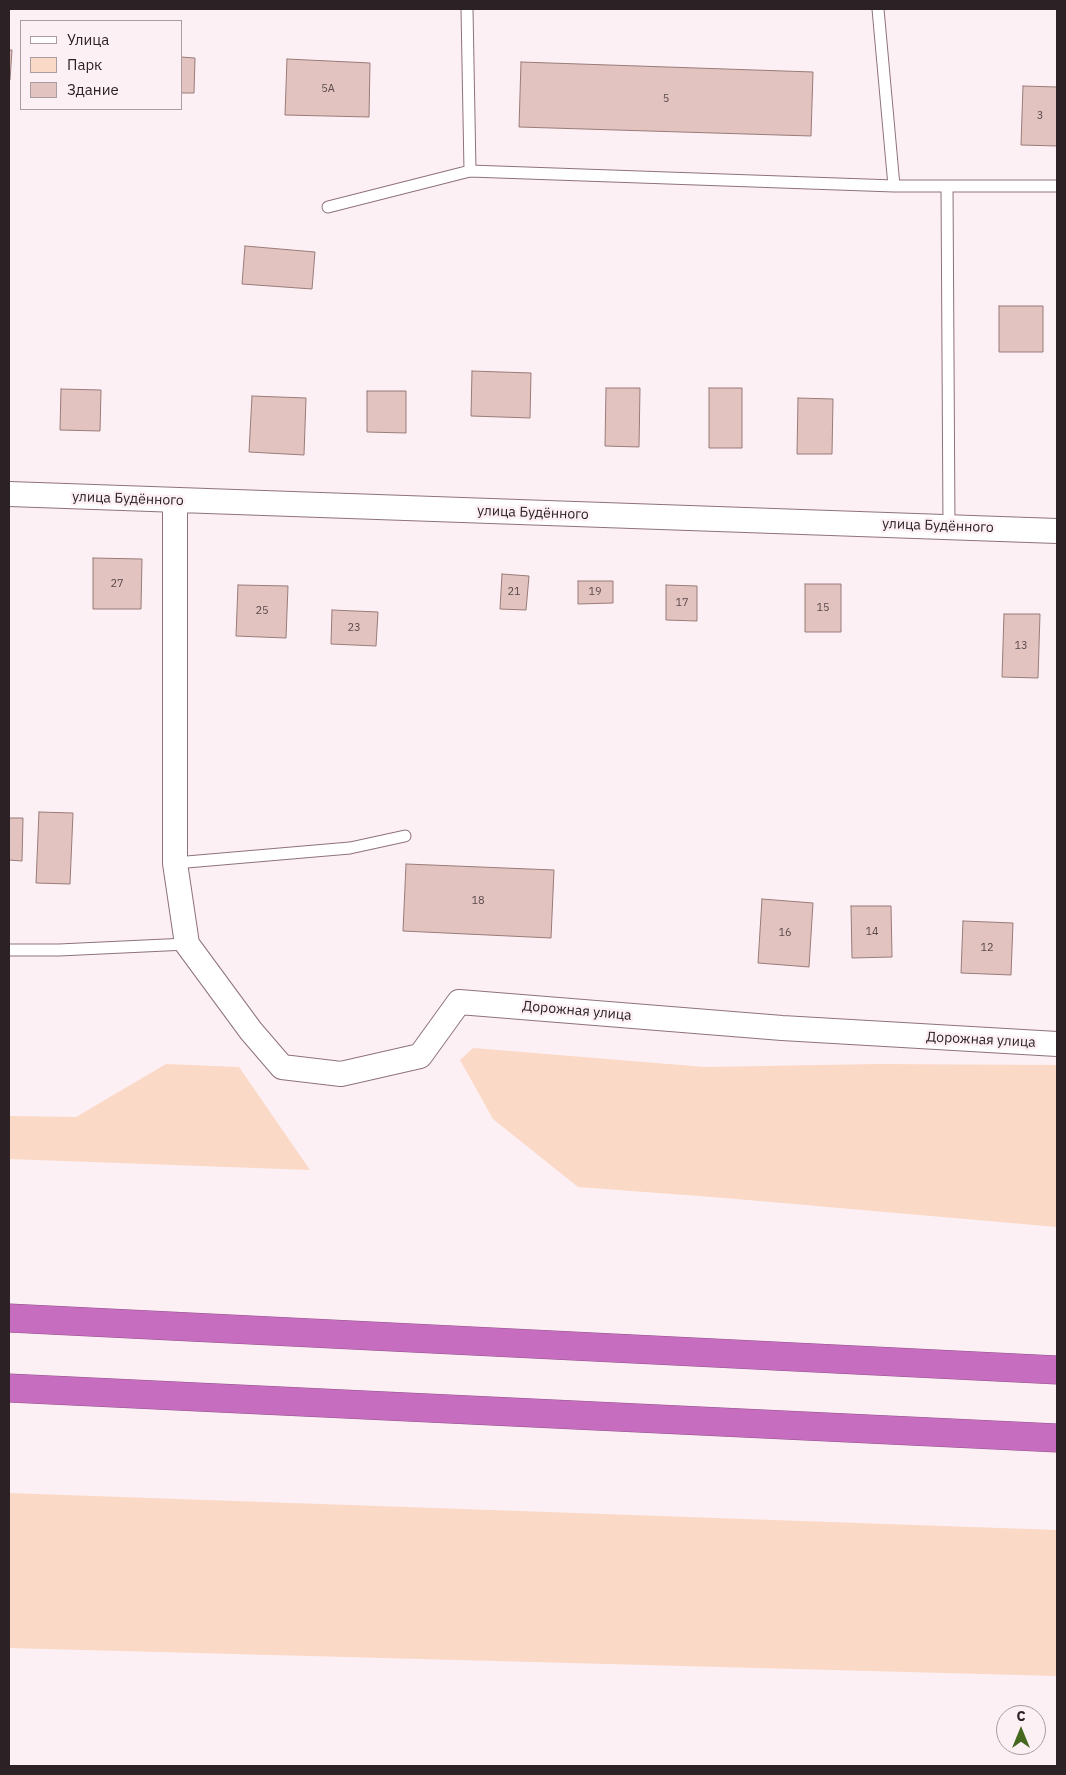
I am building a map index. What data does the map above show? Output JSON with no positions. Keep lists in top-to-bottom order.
{
  "streets": {
    "street": ["улица Будённого", "Дорожная улица"]
  },
  "house_numbers": [
    "5А",
    "5",
    "3",
    "27",
    "21",
    "19",
    "17",
    "15",
    "25",
    "23",
    "13",
    "18",
    "14",
    "16",
    "12"
  ],
  "legend": ["Улица", "Парк", "Здание"],
  "north": "top"
}
